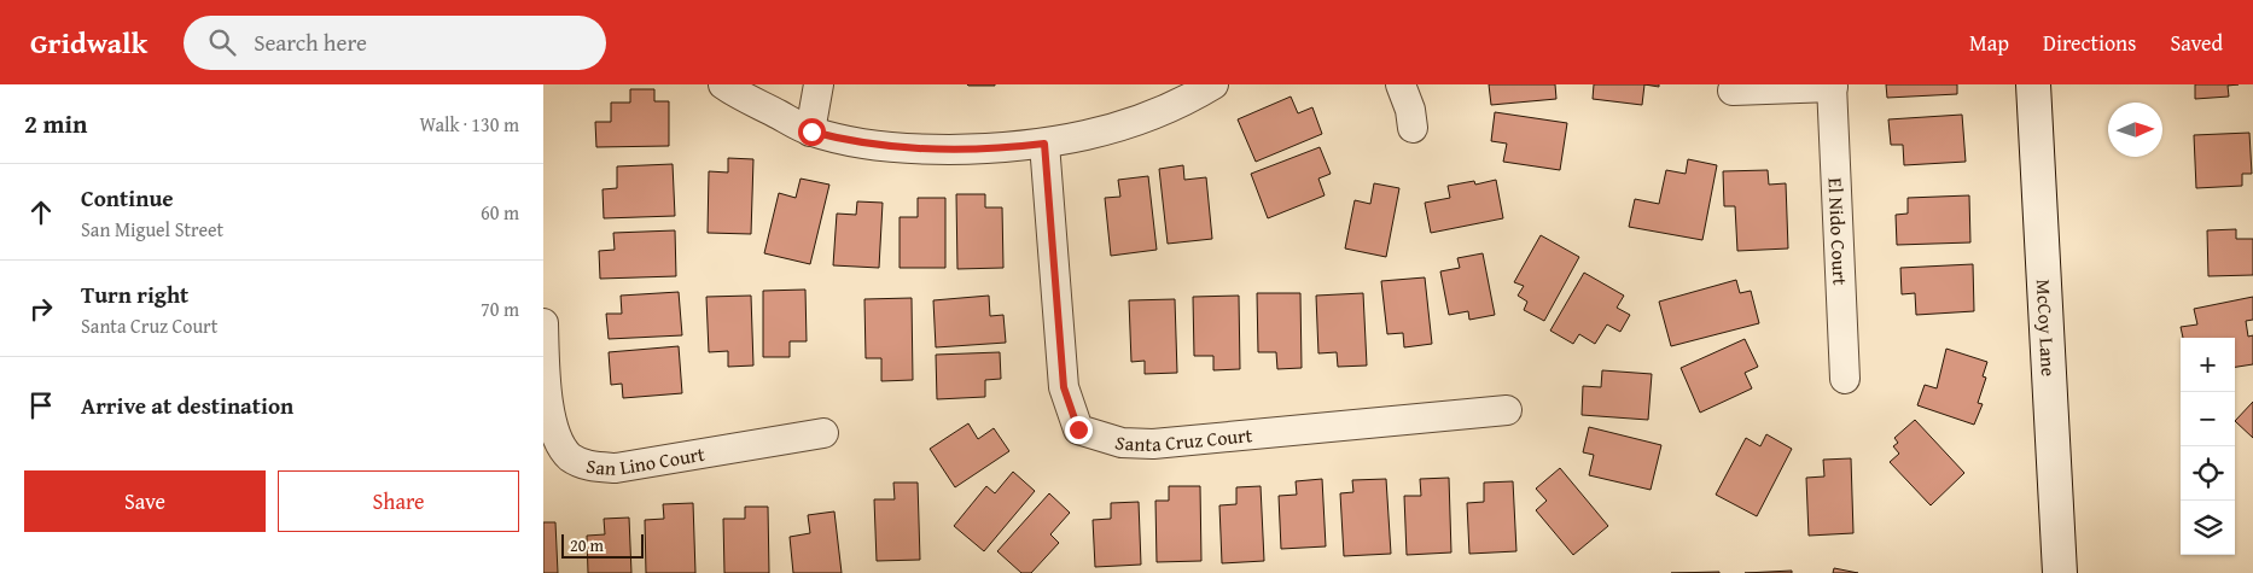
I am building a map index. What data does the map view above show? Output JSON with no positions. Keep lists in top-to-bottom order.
{
  "streets": {
    "street": [
      "El Nido Court",
      "McCoy Lane",
      "Santa Cruz Court",
      "San Lino Court"
    ]
  },
  "scale_bar": "20 m",
  "north": "right",
  "page": {
    "header": "Gridwalk",
    "search": "Search here",
    "nav": ["Map", "Directions", "Saved"],
    "heading": ["2 min", "Walk · 130 m"],
    "list": [
      ["Continue", "San Miguel Street", "60 m"],
      ["Turn right", "Santa Cruz Court", "70 m"],
      "Arrive at destination"
    ],
    "map_buttons": ["+", "−"],
    "buttons": ["Save", "Share"],
    "scale": "20 m"
  }
}
